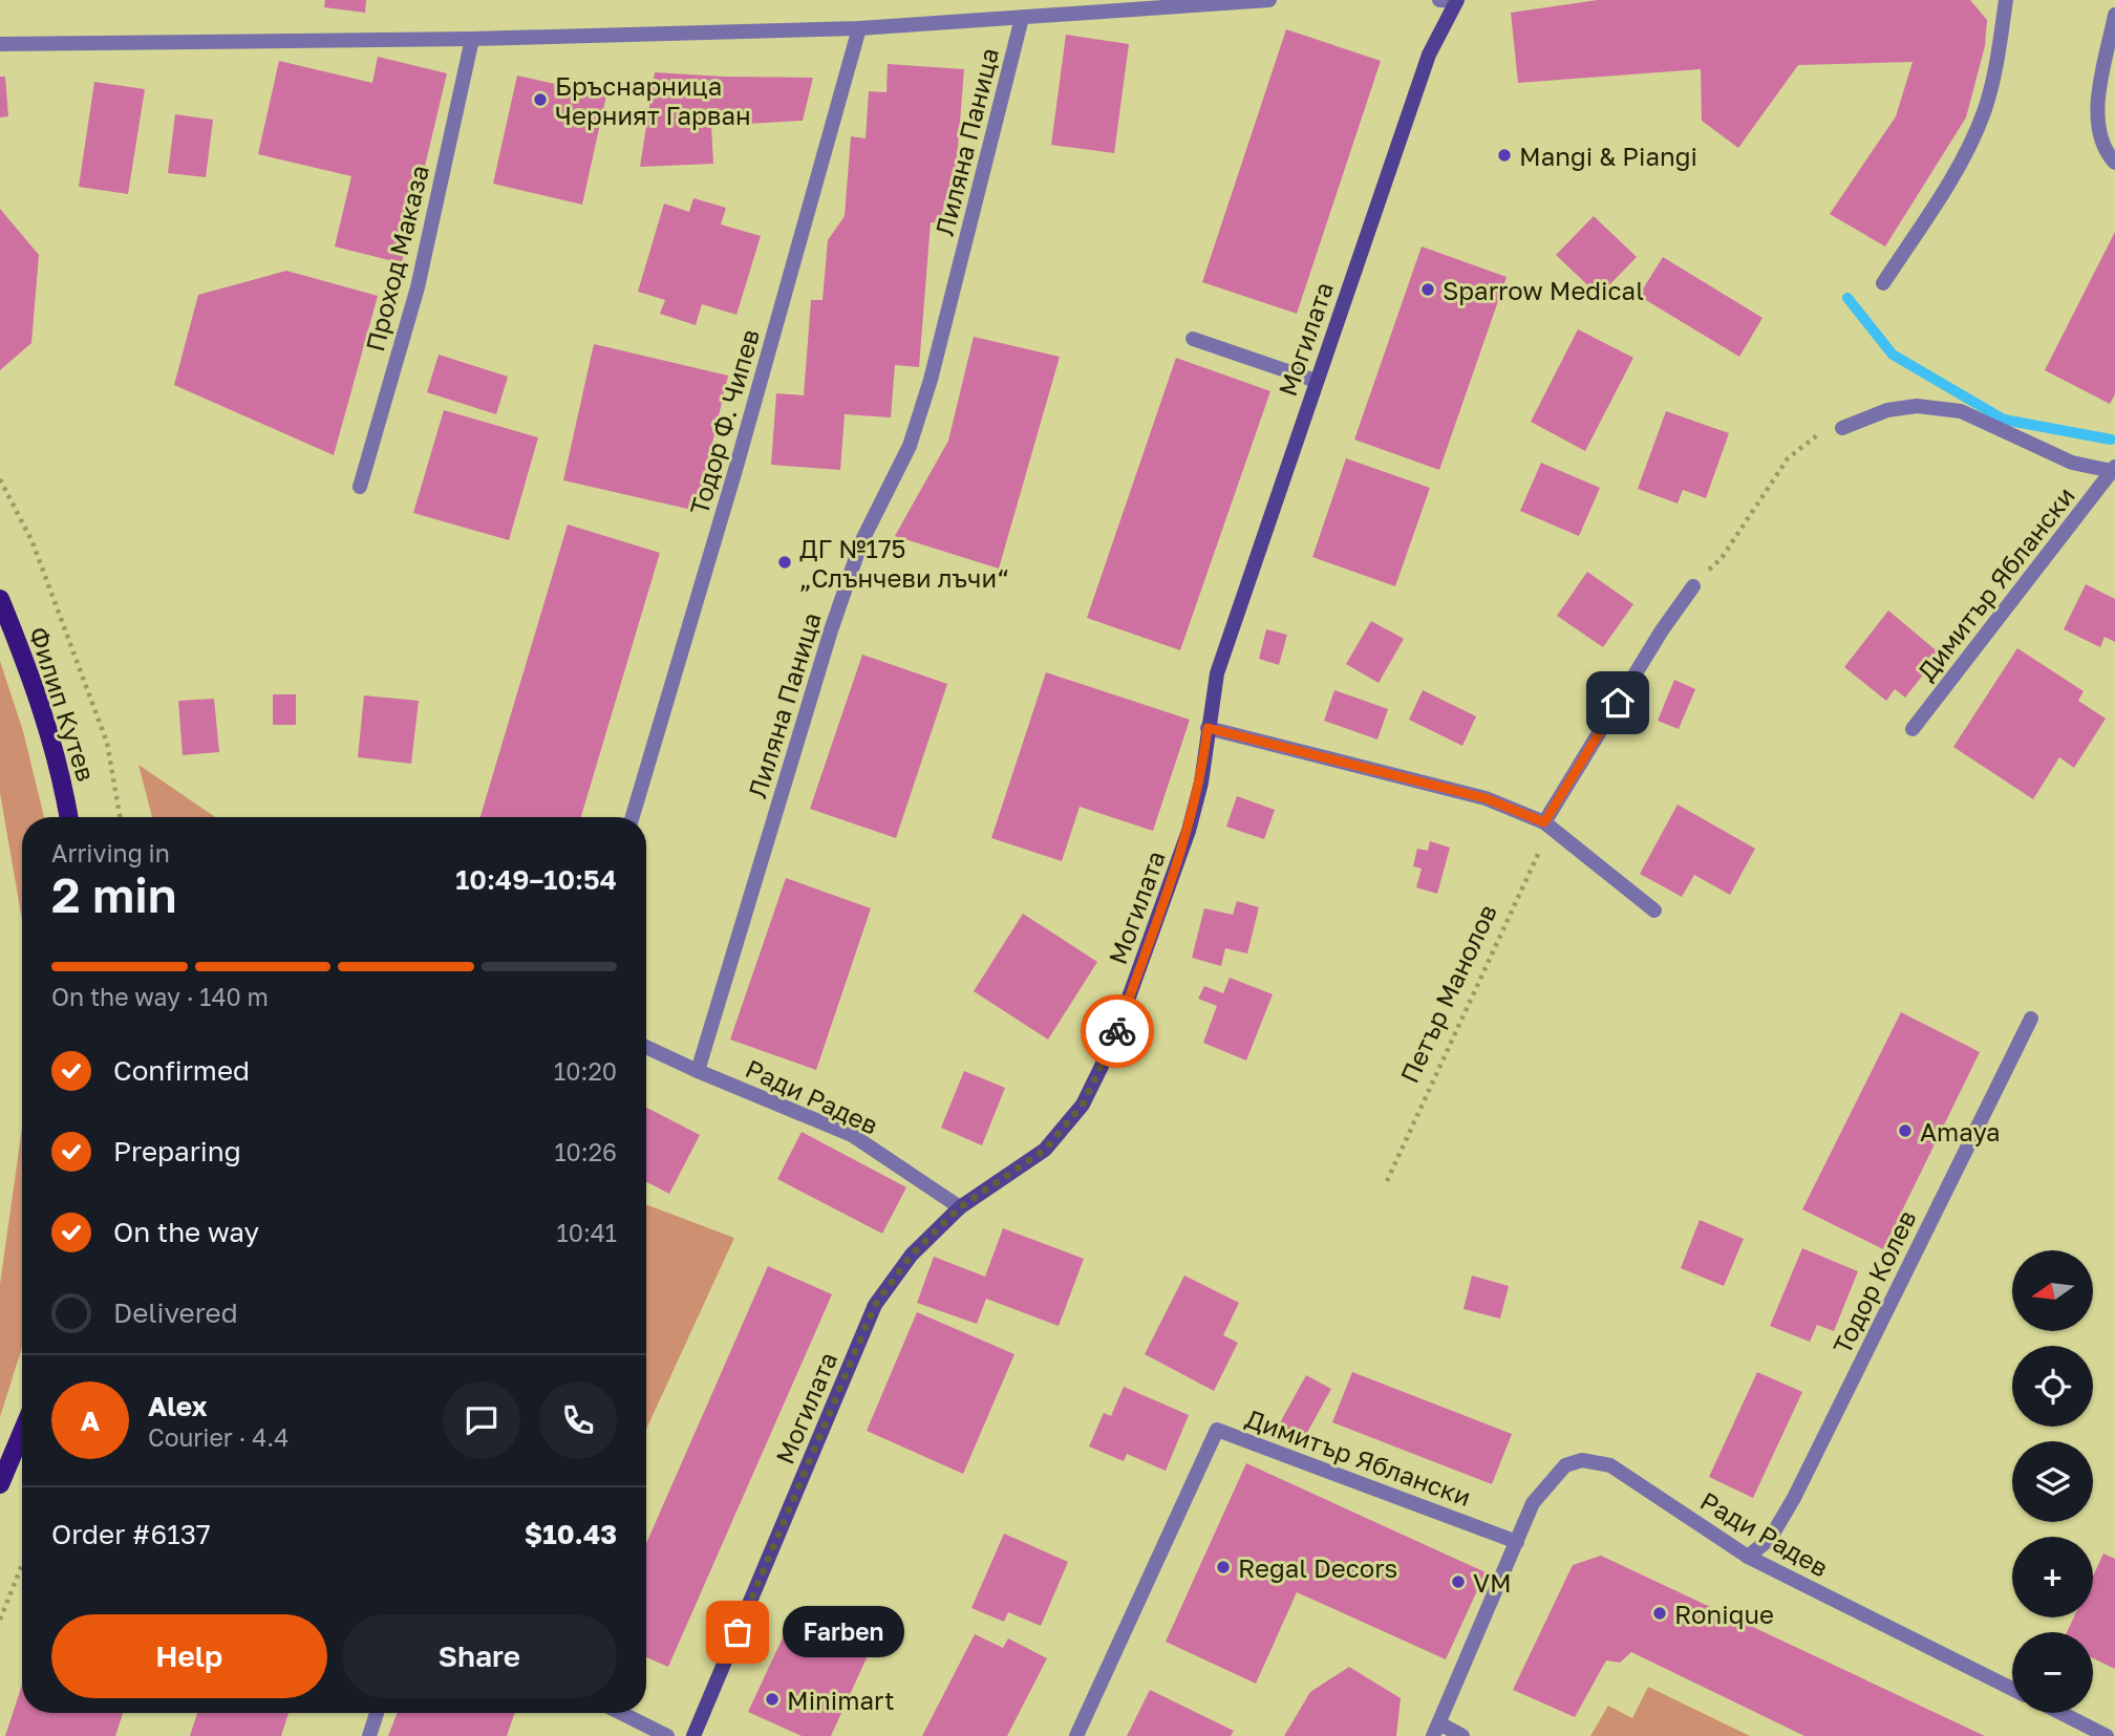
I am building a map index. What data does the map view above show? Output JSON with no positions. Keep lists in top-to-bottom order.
{
  "streets": {
    "main road": ["Филип Кутев"],
    "street": [
      "Лиляна Паница",
      "Проход Маказа",
      "Могилата",
      "Тодор Ф. Чипев",
      "Димитър Яблански",
      "Ради Радев",
      "Тодор Колев"
    ],
    "path": ["Петър Манолов"]
  },
  "crossings": [
    ["Лиляна Паница", "Ради Радев"],
    ["Могилата", "Ради Радев"],
    ["Димитър Яблански", "Ради Радев"],
    ["Ради Радев", "Тодор Колев"]
  ],
  "places": [
    "Бръснарница Черният Гарван",
    "Mangi & Piangi",
    "Sparrow Medical",
    "ДГ №175 „Слънчеви лъчи“",
    "Amaya",
    "Regal Decors",
    "VM",
    "Ronique",
    "Farben",
    "Minimart"
  ],
  "north": "left",
  "page": {
    "heading": ["2 min", "Arriving in", "10:49–10:54"],
    "panel": [
      "Alex",
      "Courier · 4.4",
      "Order #6137",
      "$10.43"
    ],
    "bar": "On the way · 140 m",
    "list": [
      ["Confirmed", "10:20"],
      ["Preparing", "10:26"],
      ["On the way", "10:41"],
      "Delivered"
    ],
    "map_buttons": ["+", "−"],
    "round": "A",
    "buttons": ["Help", "Share"],
    "bubble": "Farben"
  }
}
